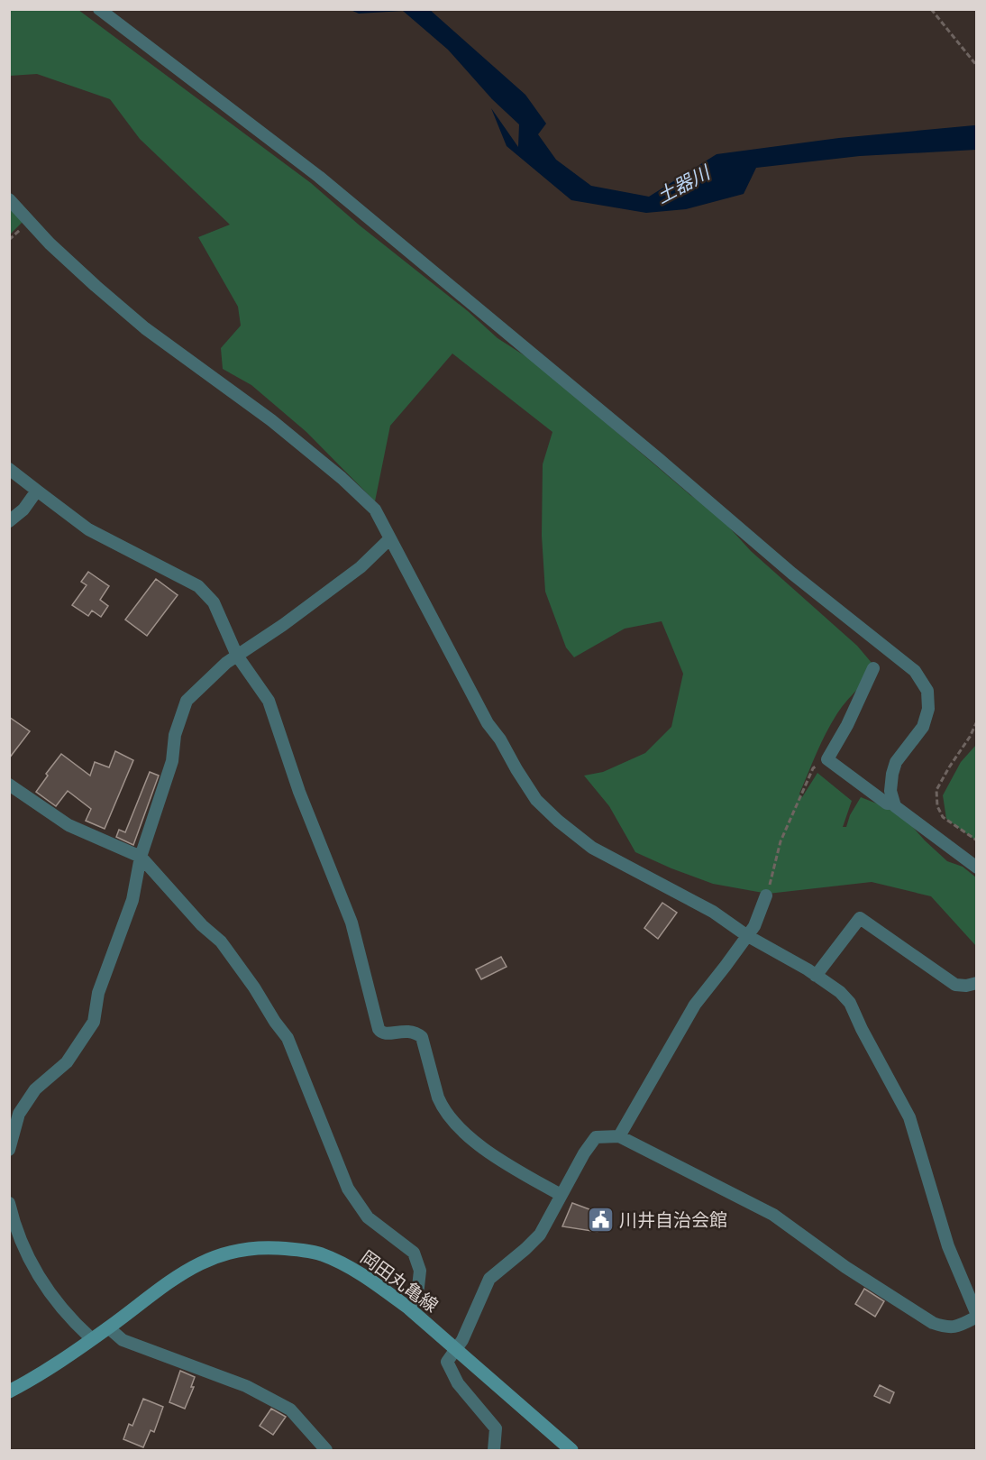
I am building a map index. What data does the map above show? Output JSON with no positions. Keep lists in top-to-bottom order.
{
  "streets": {
    "main road": ["岡田丸亀線"]
  },
  "water": ["土器川"],
  "places": {
    "public building": ["川井自治会館"]
  }
}
